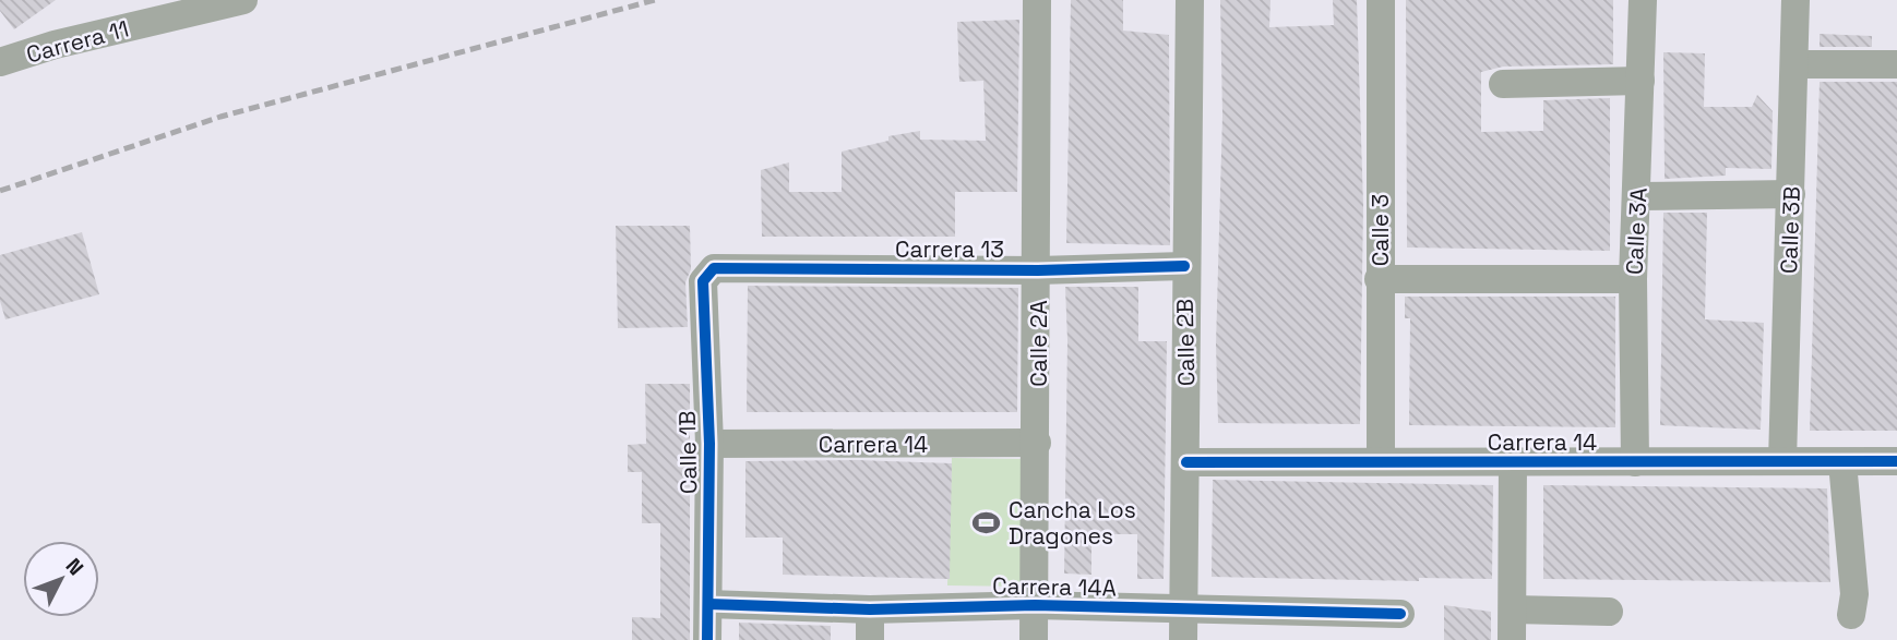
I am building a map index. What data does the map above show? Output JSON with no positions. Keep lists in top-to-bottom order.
{
  "streets": {
    "street": [
      "Carrera 11",
      "Calle 3",
      "Calle 3B",
      "Calle 3A",
      "Carrera 13",
      "Calle 2B",
      "Calle 2A",
      "Carrera 14",
      "Calle 1B",
      "Carrera 14A"
    ]
  },
  "crossings": [
    ["Calle 3", "Carrera 14"],
    ["Calle 3B", "Carrera 14"],
    ["Calle 3A", "Carrera 14"],
    ["Carrera 13", "Calle 2B"],
    ["Carrera 13", "Calle 2A"],
    ["Carrera 13", "Calle 1B"],
    ["Calle 2B", "Carrera 14"],
    ["Calle 2B", "Carrera 14A"],
    ["Calle 2A", "Carrera 14"],
    ["Calle 2A", "Carrera 14A"],
    ["Carrera 14", "Calle 1B"],
    ["Calle 1B", "Carrera 14A"]
  ],
  "places": {
    "sports": ["Cancha Los Dragones"]
  },
  "north": "top right"
}
